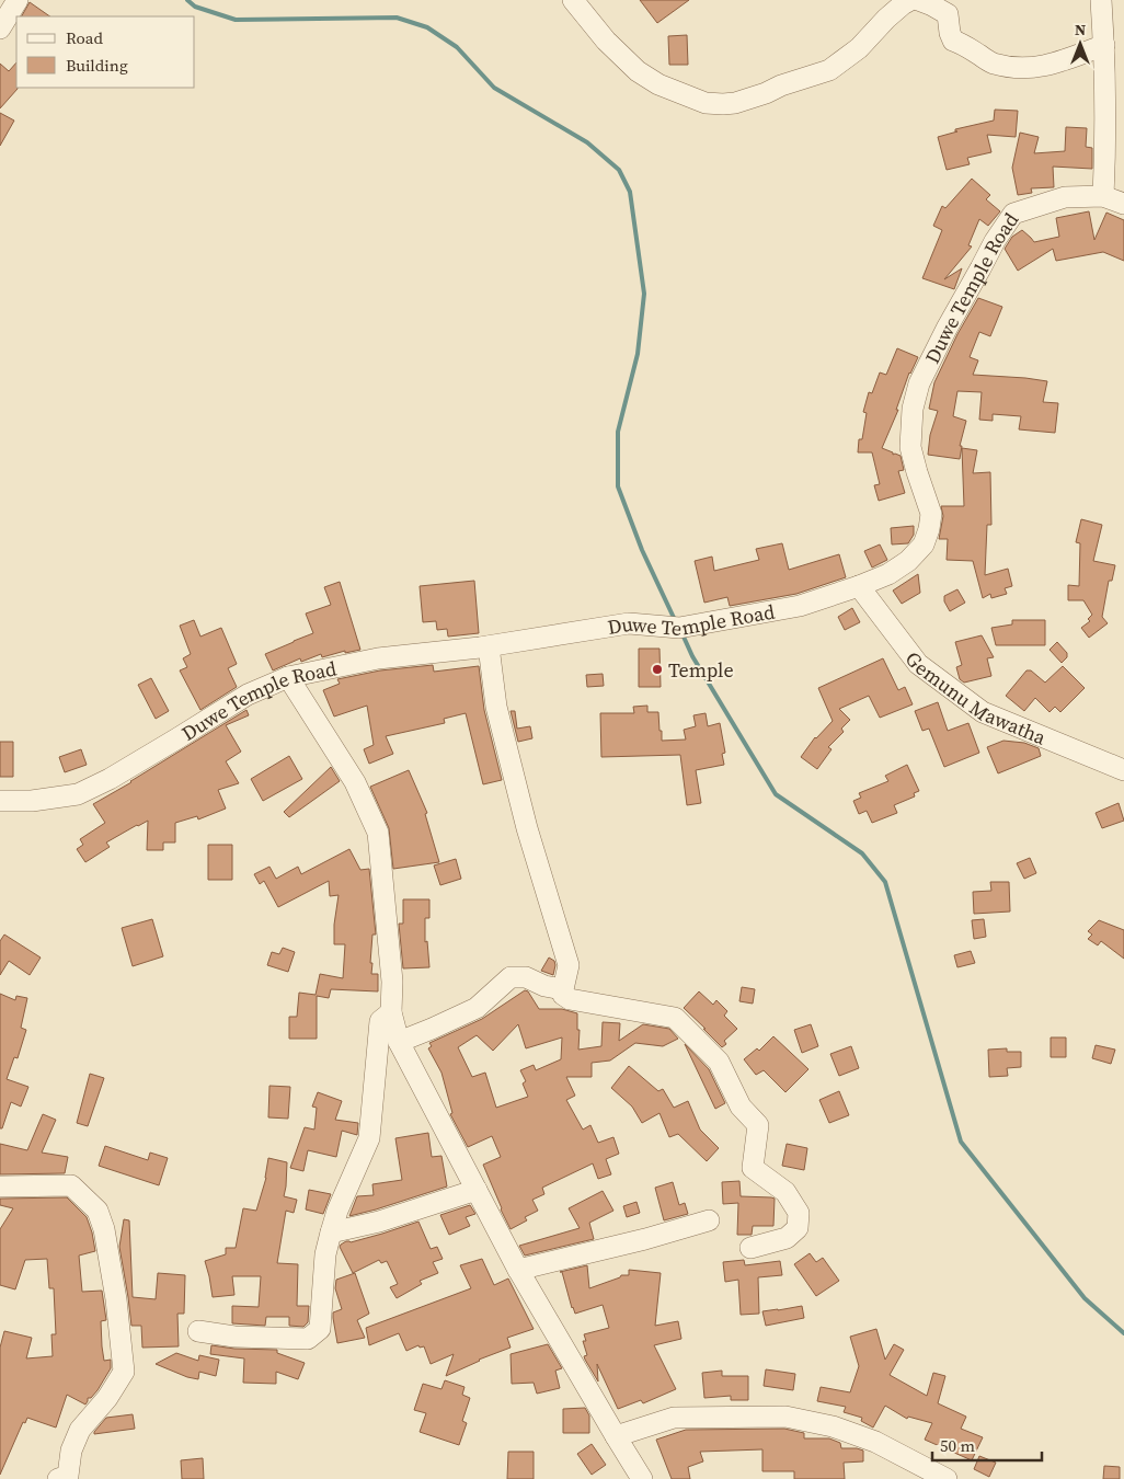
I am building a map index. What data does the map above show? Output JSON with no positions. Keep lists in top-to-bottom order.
{
  "streets": {
    "street": ["Duwe Temple Road", "Gemunu Mawatha"]
  },
  "crossings": [
    ["Duwe Temple Road", "Gemunu Mawatha"]
  ],
  "places": ["Temple"],
  "legend": ["Road", "Building"],
  "scale_bar": "50 m",
  "north": "top"
}
